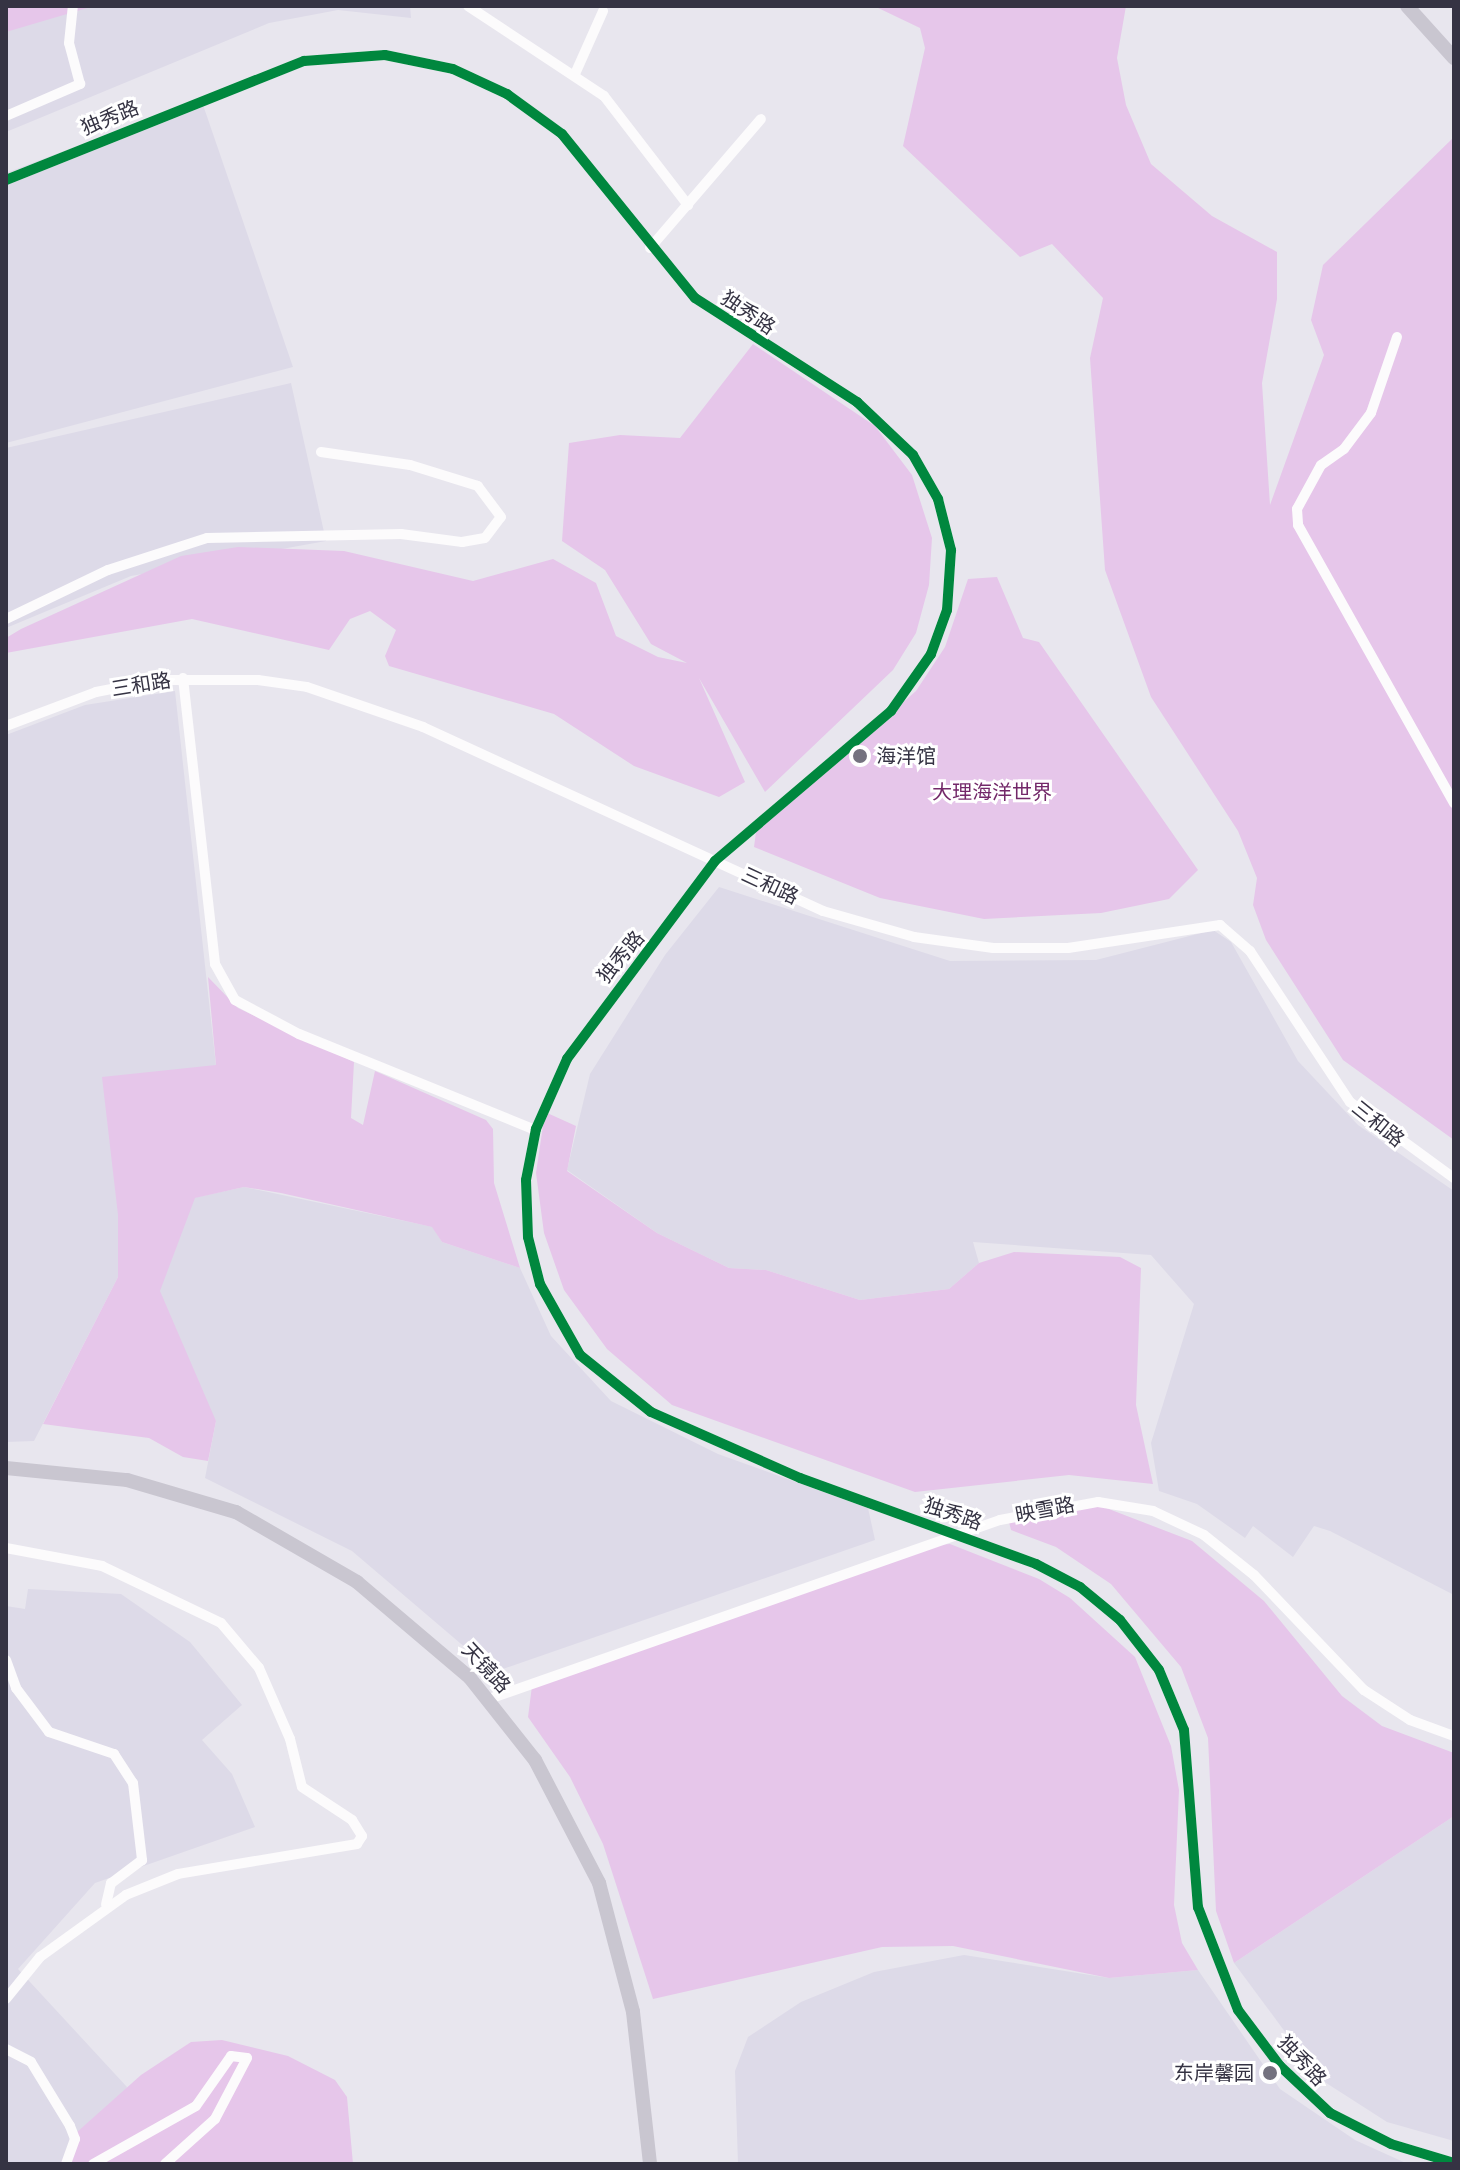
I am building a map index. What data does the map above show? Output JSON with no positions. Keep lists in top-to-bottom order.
{
  "streets": {
    "street": [
      "独秀路",
      "三和路",
      "映雪路",
      "天镜路"
    ]
  },
  "crossings": [
    ["独秀路", "三和路"],
    ["独秀路", "映雪路"],
    ["映雪路", "天镜路"]
  ],
  "parks": ["大理海洋世界"],
  "places": ["海洋馆", "东岸馨园"]
}
